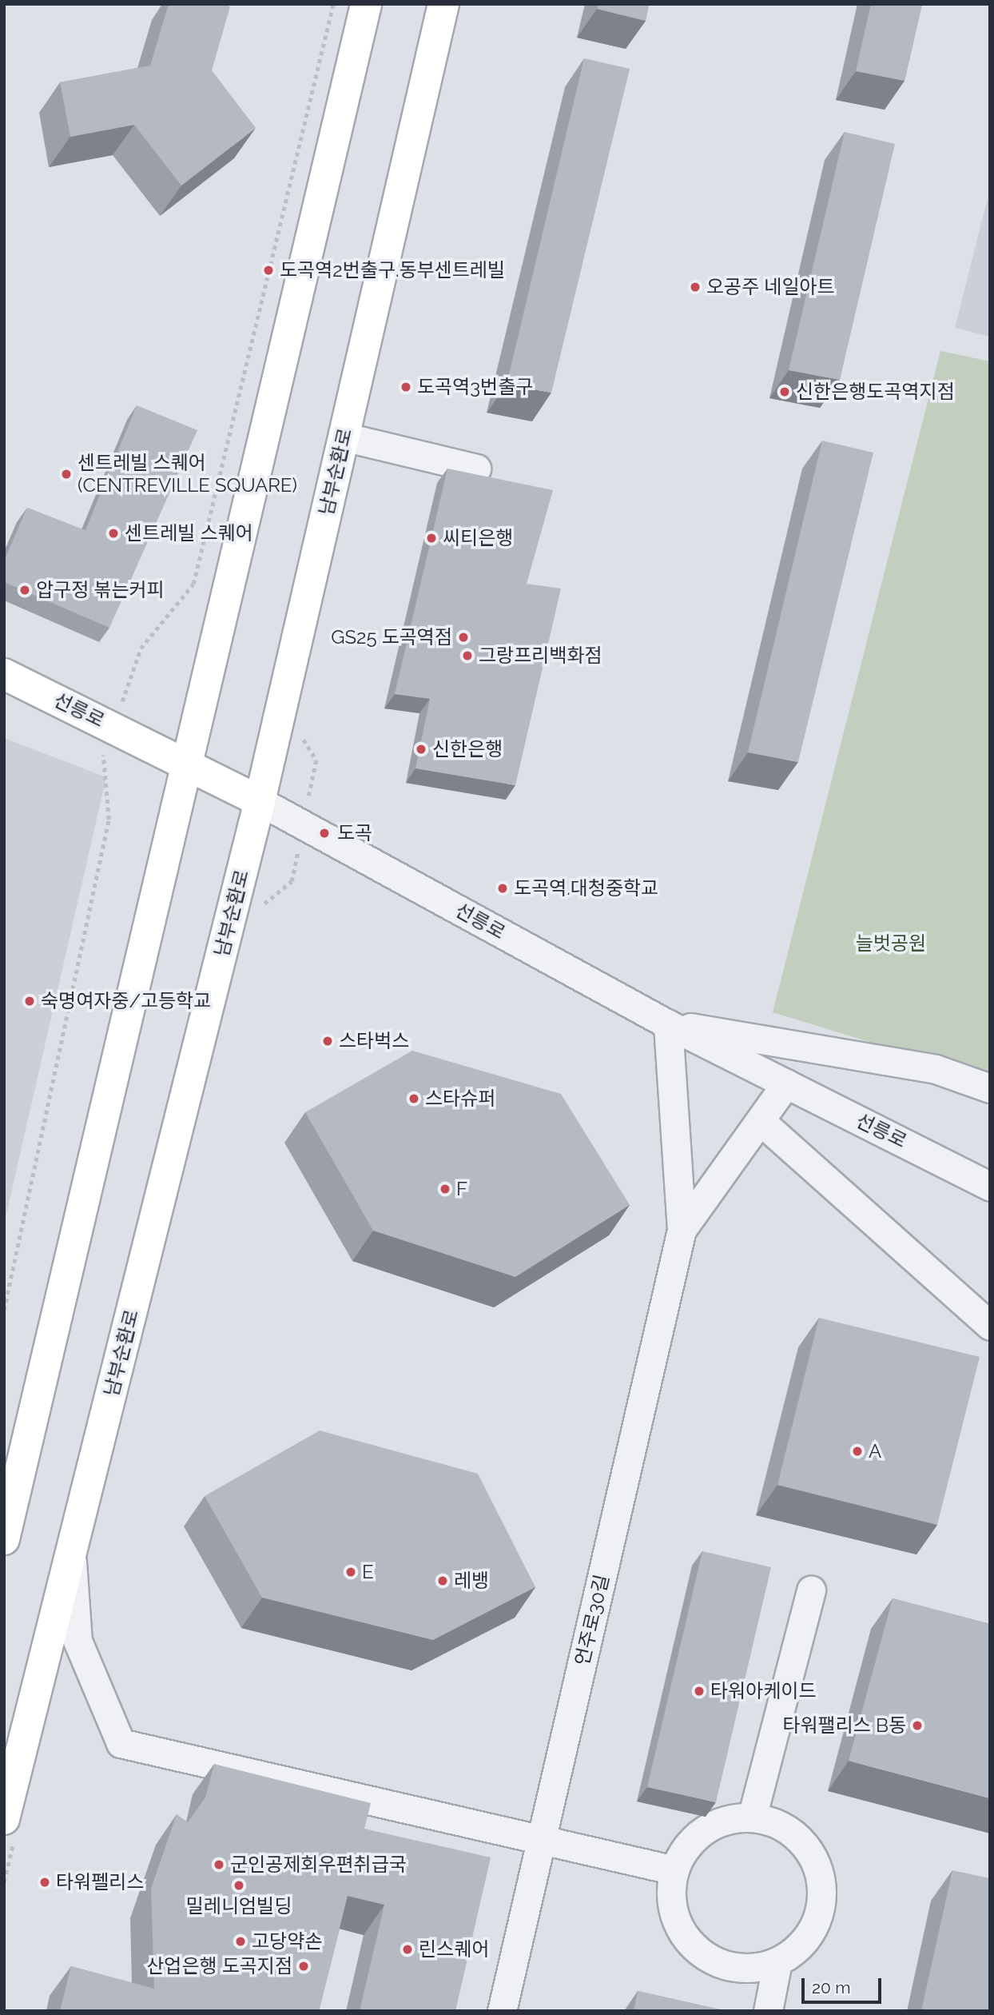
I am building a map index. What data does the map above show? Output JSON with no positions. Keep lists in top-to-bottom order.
{
  "streets": {
    "main road": ["남부순환로", "선릉로"],
    "street": ["언주로30길"]
  },
  "crossings": [
    ["남부순환로", "선릉로"]
  ],
  "parks": ["늘벗공원"],
  "places": [
    "도곡역2번출구.동부센트레빌",
    "오공주 네일아트",
    "도곡역3번출구",
    "신한은행도곡역지점",
    "센트레빌 스퀘어 (CENTREVILLE SQUARE)",
    "센트레빌 스퀘어",
    "씨티은행",
    "압구정 볶는커피",
    "GS25 도곡역점",
    "그랑프리백화점",
    "신한은행",
    "도곡",
    "도곡역.대청중학교",
    "숙명여자중/고등학교",
    "스타벅스",
    "스타슈퍼",
    "F",
    "A",
    "E",
    "레뱅",
    "타워아케이드",
    "타워팰리스 B동",
    "군인공제회우편취급국",
    "타워펠리스",
    "밀레니엄빌딩",
    "고당약손",
    "린스퀘어",
    "산업은행 도곡지점"
  ],
  "scale_bar": "20 m"
}
